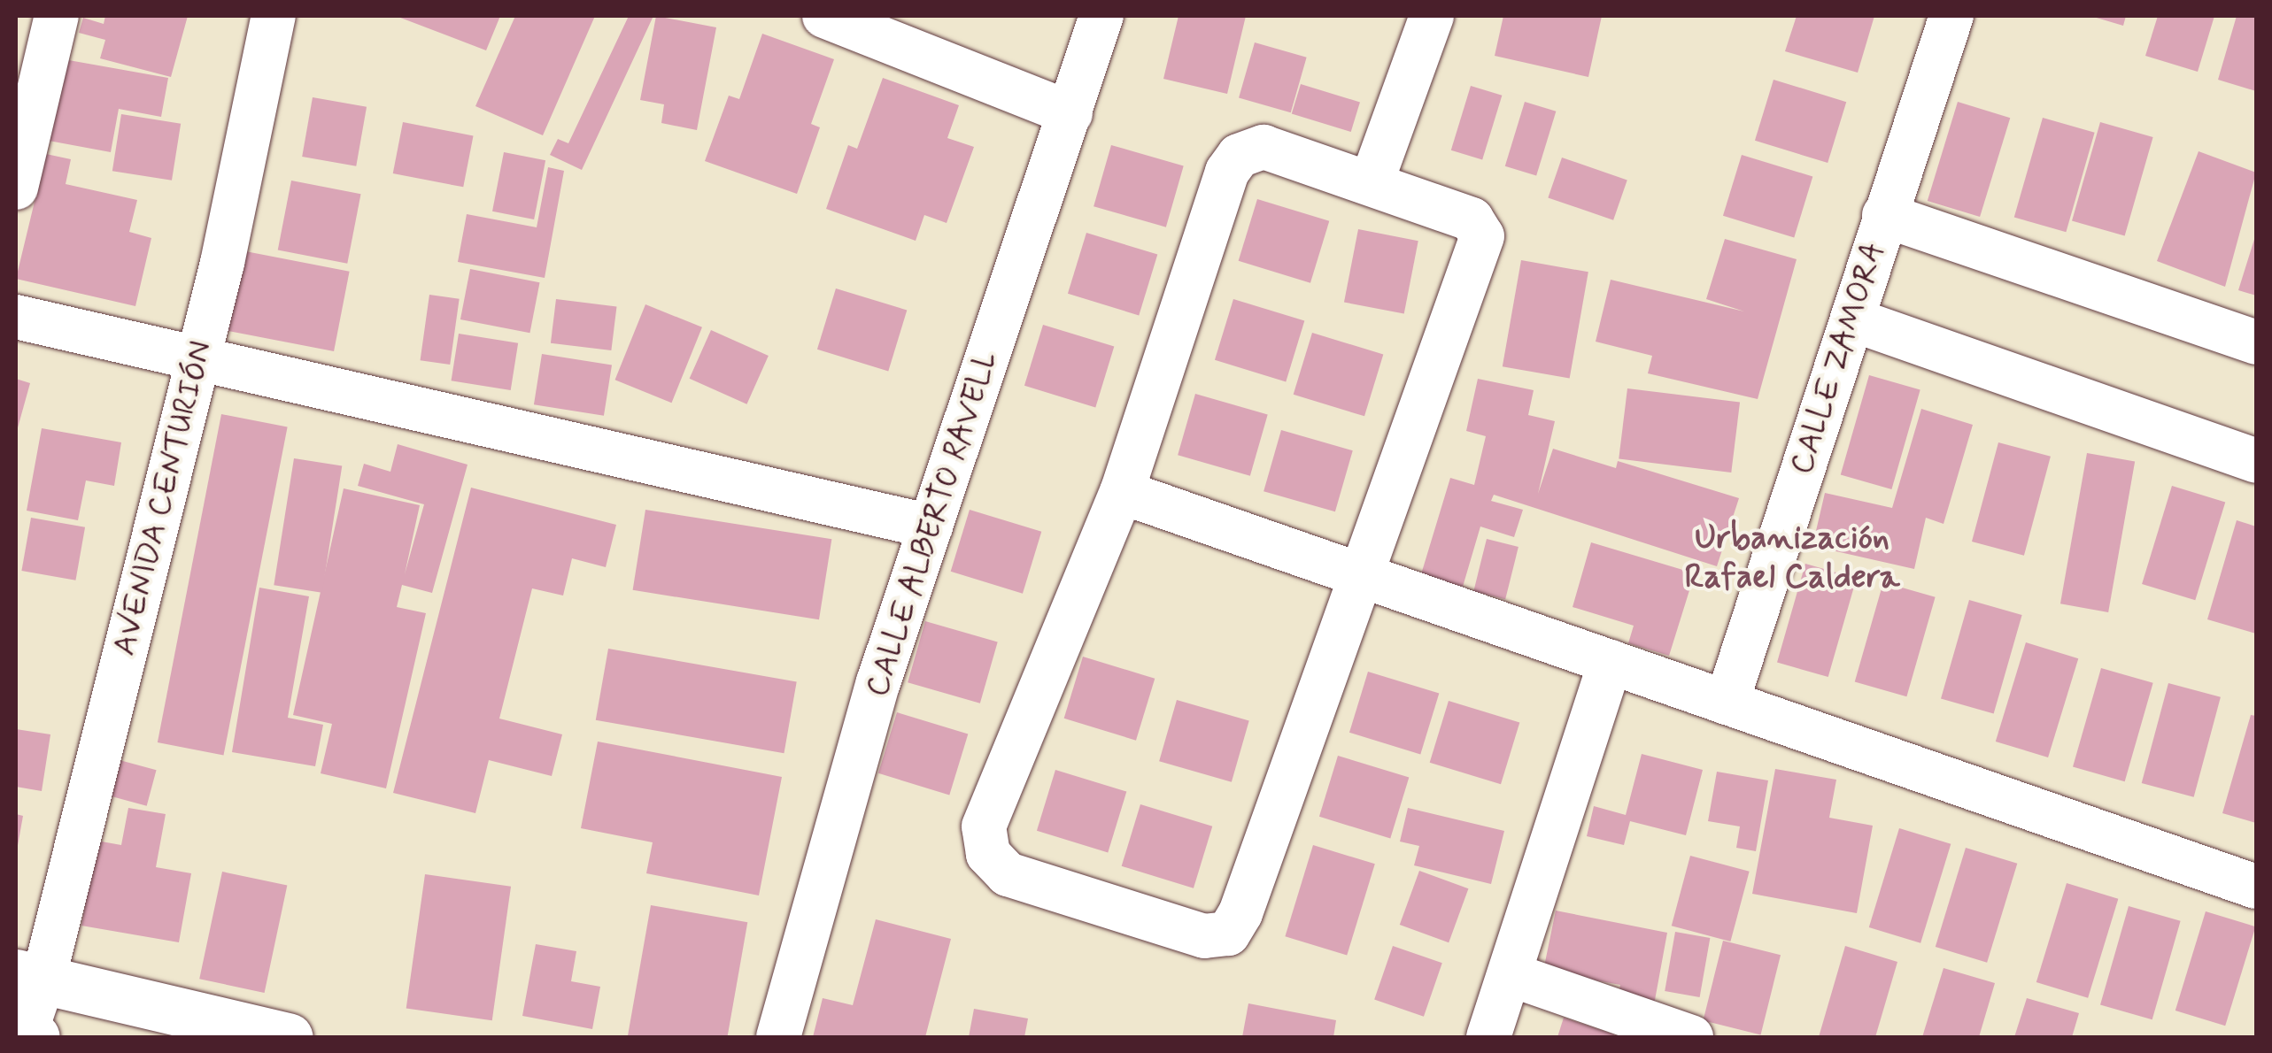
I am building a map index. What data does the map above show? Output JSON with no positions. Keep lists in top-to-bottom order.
{
  "streets": {
    "street": ["CALLE ZAMORA", "AVENIDA CENTURIÓN", "CALLE ALBERTO RAVELL"]
  },
  "districts": ["Urbanización Rafael Caldera"]
}
